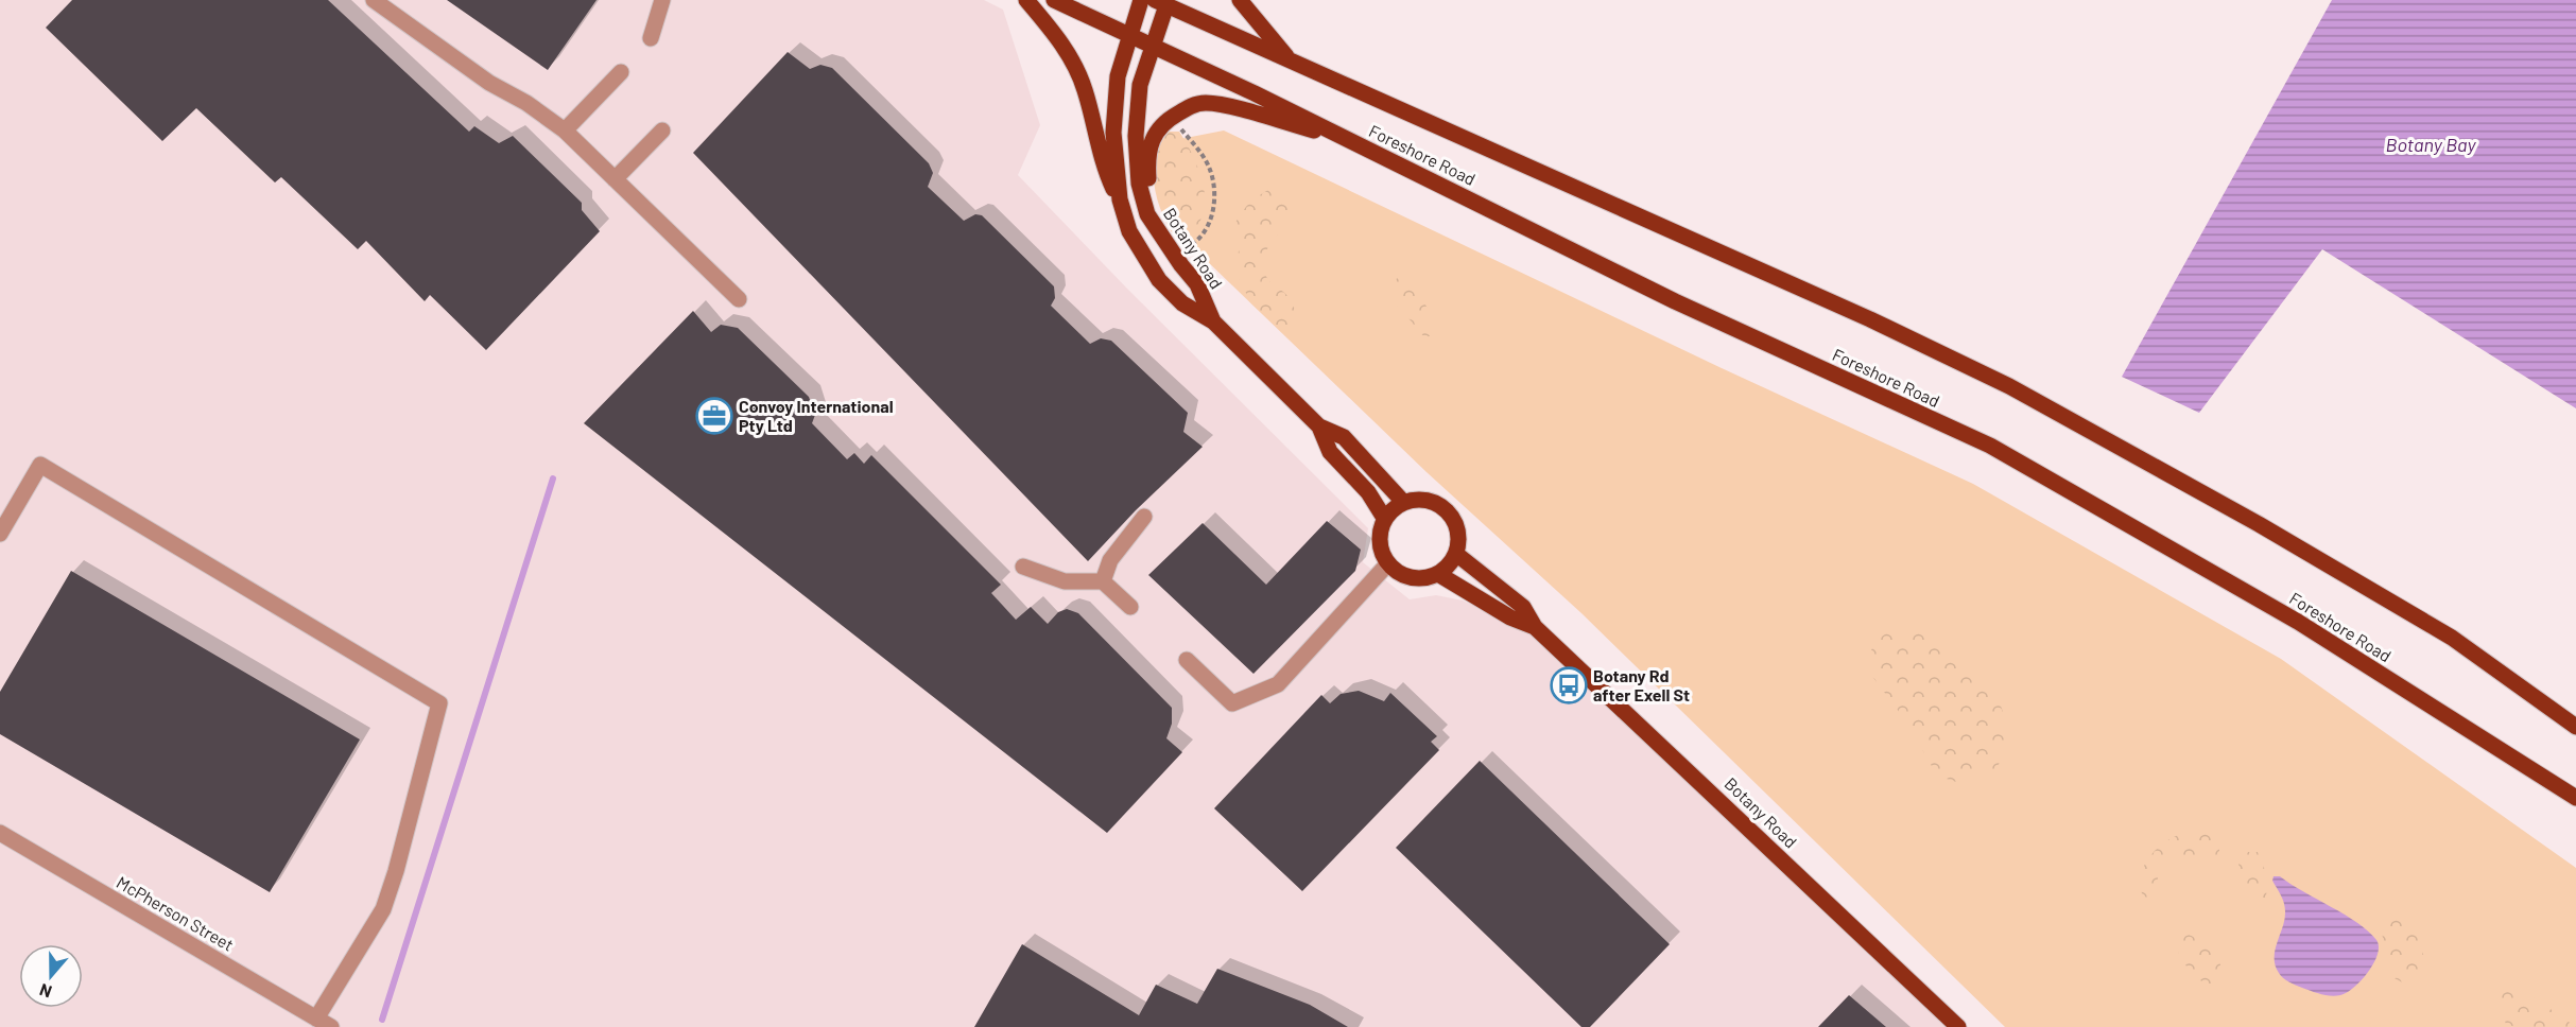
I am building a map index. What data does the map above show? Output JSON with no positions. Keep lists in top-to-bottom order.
{
  "streets": {
    "main road": ["Foreshore Road", "Botany Road"],
    "street": ["McPherson Street"]
  },
  "crossings": [
    ["Foreshore Road", "Botany Road"]
  ],
  "water": ["Botany Bay"],
  "places": {
    "office": ["Convoy International Pty Ltd"],
    "bus stop": ["Botany Rd after Exell St"]
  },
  "north": "bottom"
}
